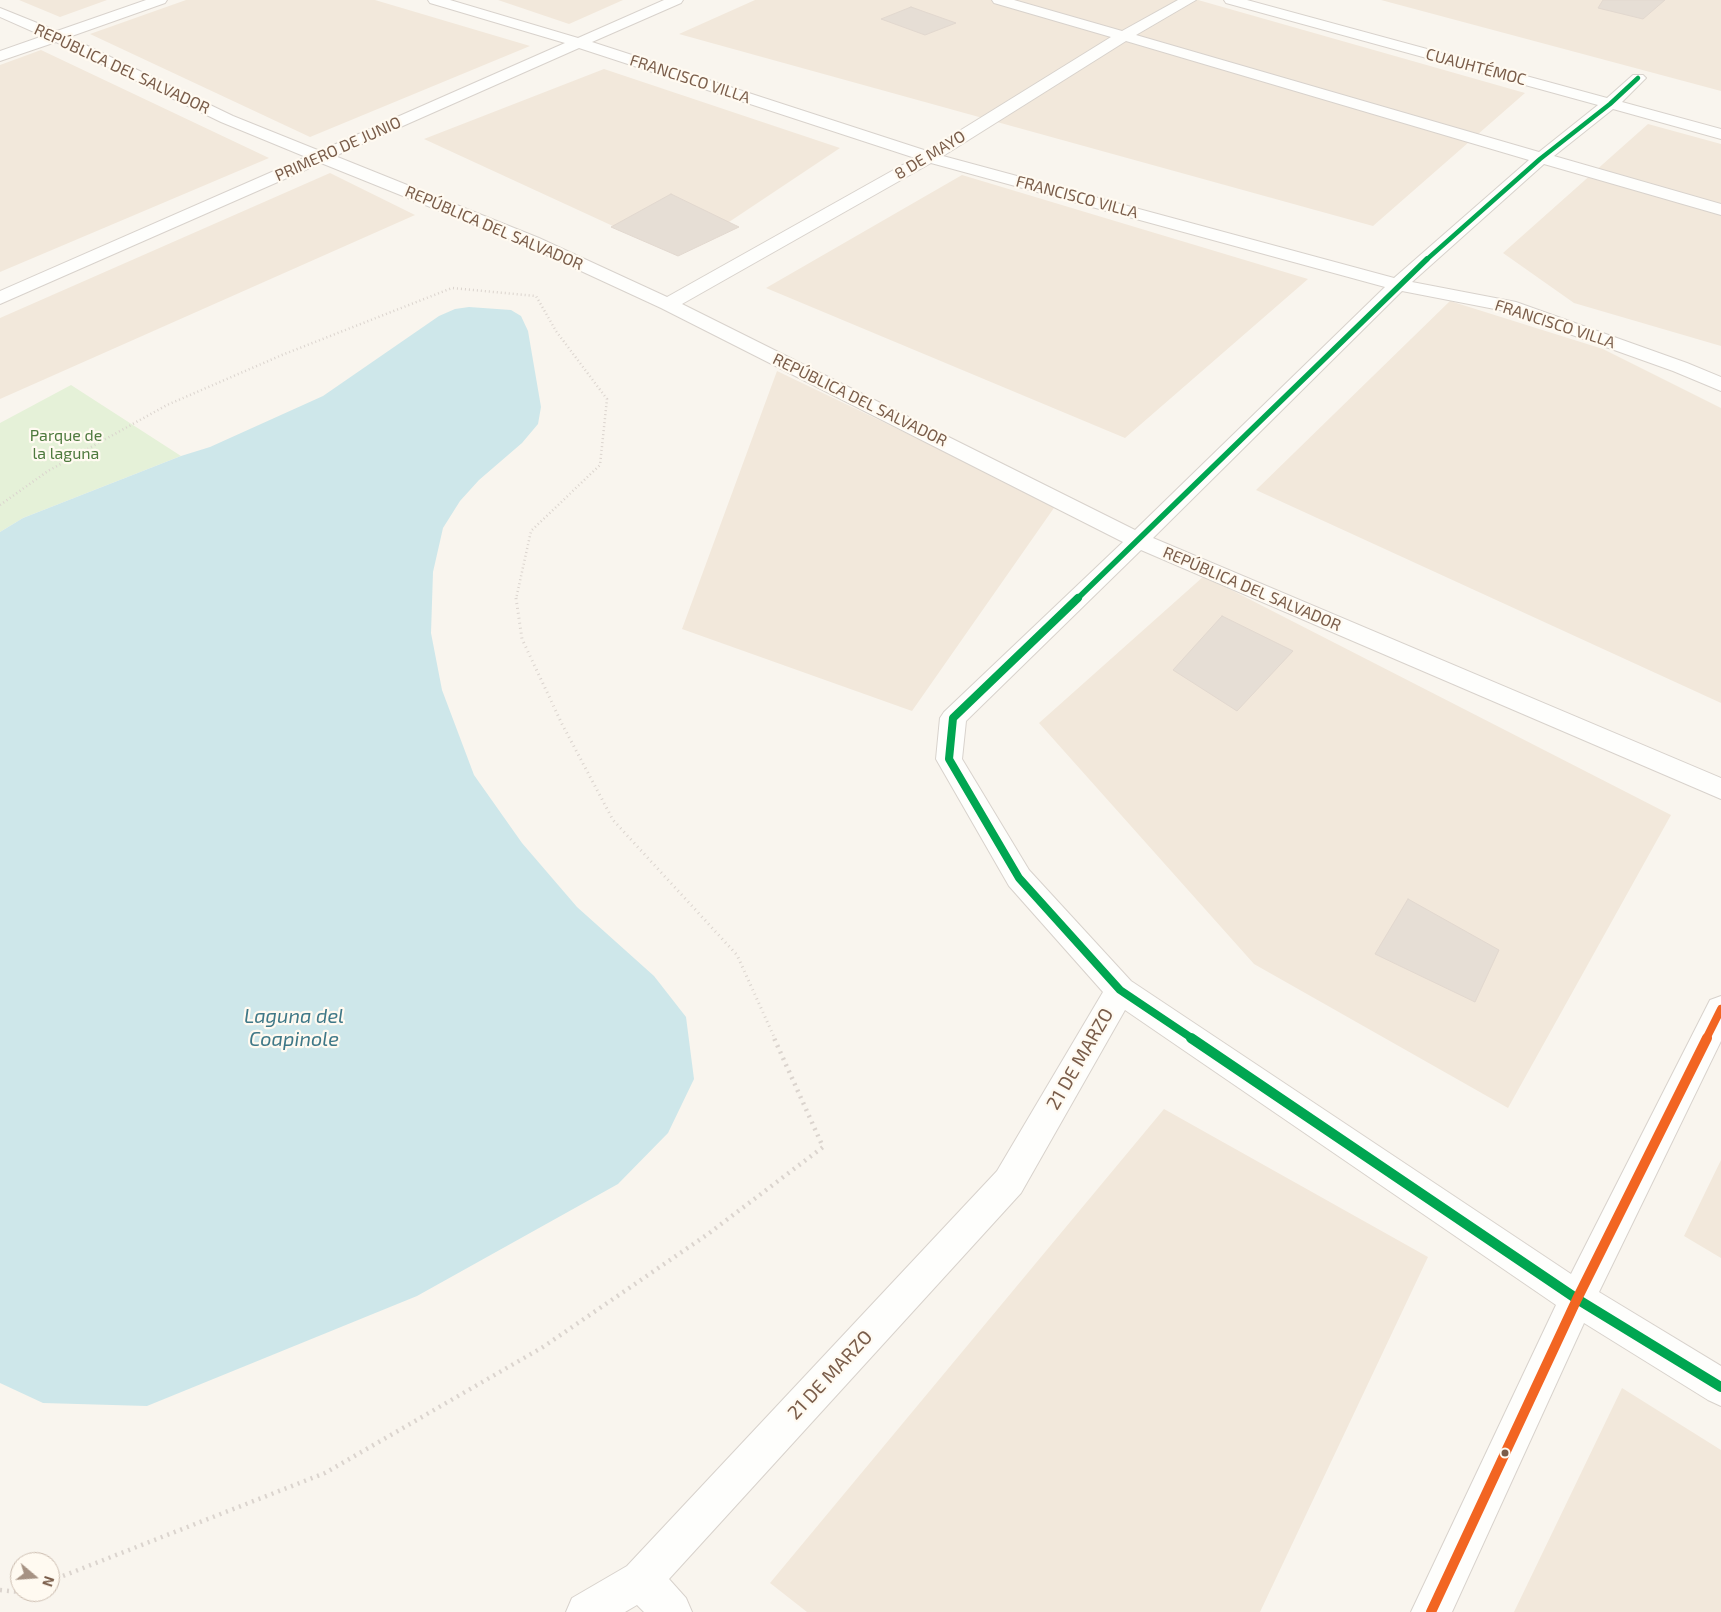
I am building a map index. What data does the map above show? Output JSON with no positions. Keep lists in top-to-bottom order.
{
  "streets": {
    "street": [
      "CUAUHTÉMOC",
      "REPÚBLICA DEL SALVADOR",
      "FRANCISCO VILLA",
      "PRIMERO DE JUNIO",
      "8 DE MAYO",
      "21 DE MARZO"
    ]
  },
  "crossings": [
    ["CUAUHTÉMOC", "21 DE MARZO"],
    ["REPÚBLICA DEL SALVADOR", "PRIMERO DE JUNIO"],
    ["REPÚBLICA DEL SALVADOR", "8 DE MAYO"],
    ["REPÚBLICA DEL SALVADOR", "21 DE MARZO"],
    ["FRANCISCO VILLA", "PRIMERO DE JUNIO"],
    ["FRANCISCO VILLA", "8 DE MAYO"],
    ["FRANCISCO VILLA", "21 DE MARZO"]
  ],
  "water": ["Laguna del Coapinole"],
  "parks": ["Parque de la laguna"],
  "north": "right"
}
